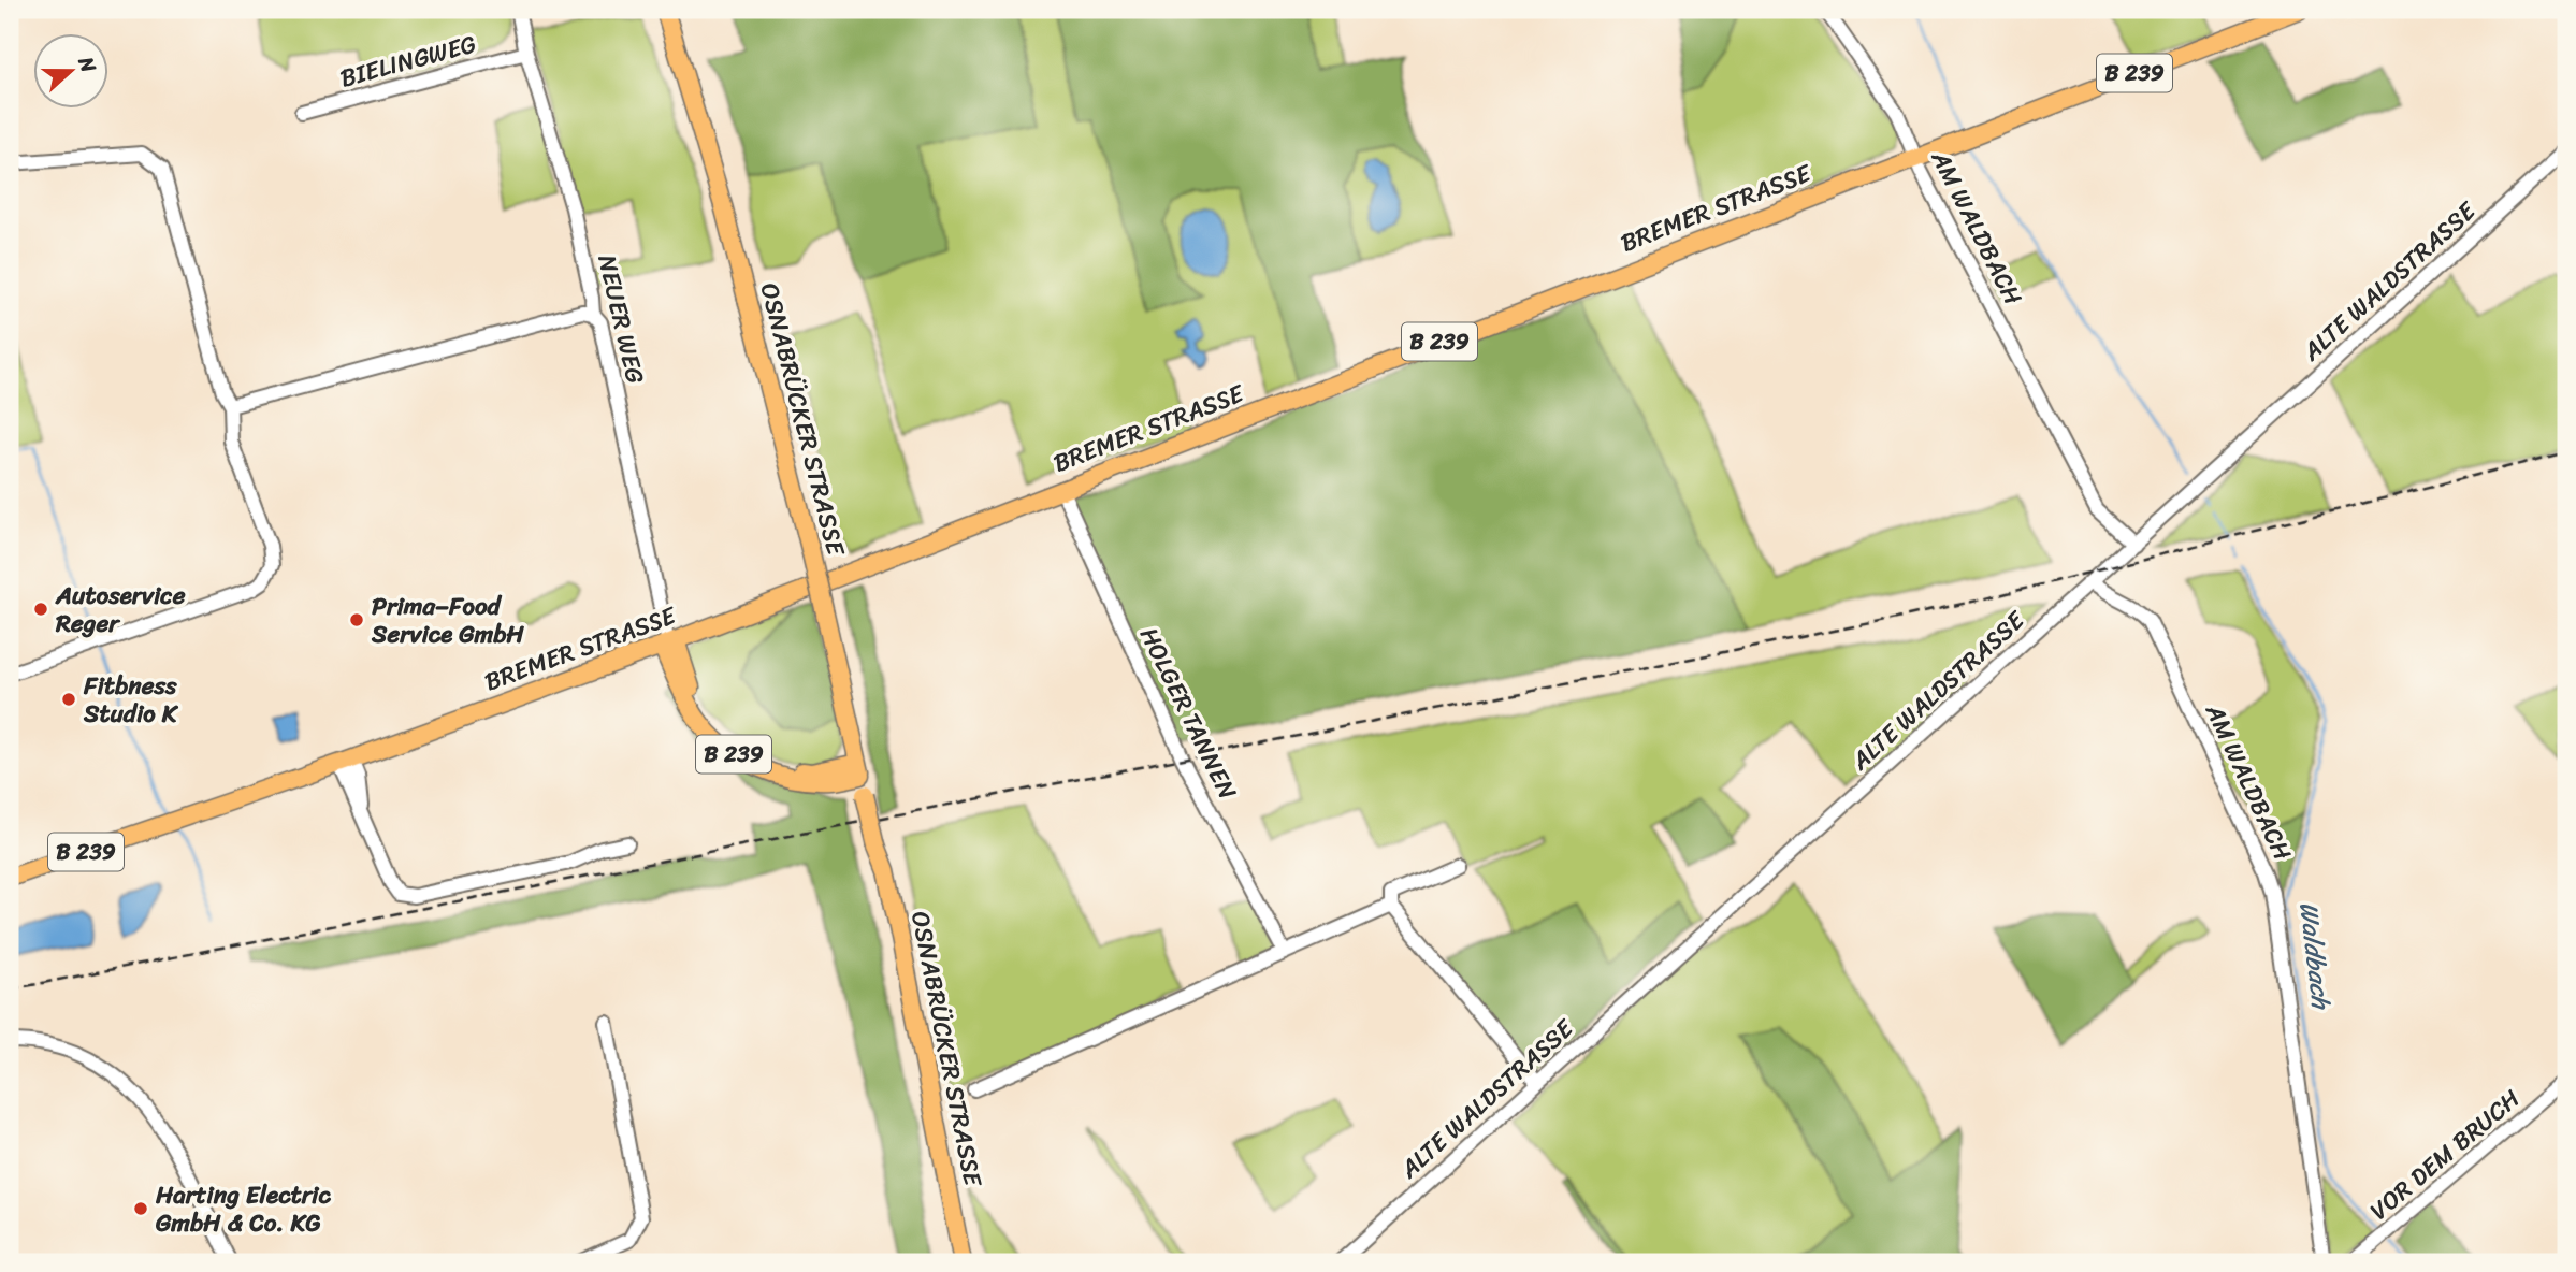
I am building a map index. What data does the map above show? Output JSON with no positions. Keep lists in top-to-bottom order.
{
  "streets": {
    "main road": ["B 239", "BREMER STRASSE", "OSNABRÜCKER STRASSE"],
    "street": [
      "BIELINGWEG",
      "AM WALDBACH",
      "ALTE WALDSTRASSE",
      "NEUER WEG",
      "HOLGER TANNEN",
      "VOR DEM BRUCH"
    ]
  },
  "crossings": [
    ["BIELINGWEG", "NEUER WEG"],
    ["B 239", "BREMER STRASSE"],
    ["B 239", "NEUER WEG"],
    ["B 239", "OSNABRÜCKER STRASSE"],
    ["BREMER STRASSE", "AM WALDBACH"],
    ["BREMER STRASSE", "NEUER WEG"],
    ["BREMER STRASSE", "HOLGER TANNEN"],
    ["AM WALDBACH", "ALTE WALDSTRASSE"]
  ],
  "water": ["Waldbach"],
  "places": [
    "Autoservice Reger",
    "Prima–Food Service GmbH",
    "Fitbness Studio K",
    "Harting Electric GmbH & Co. KG"
  ],
  "north": "right"
}
